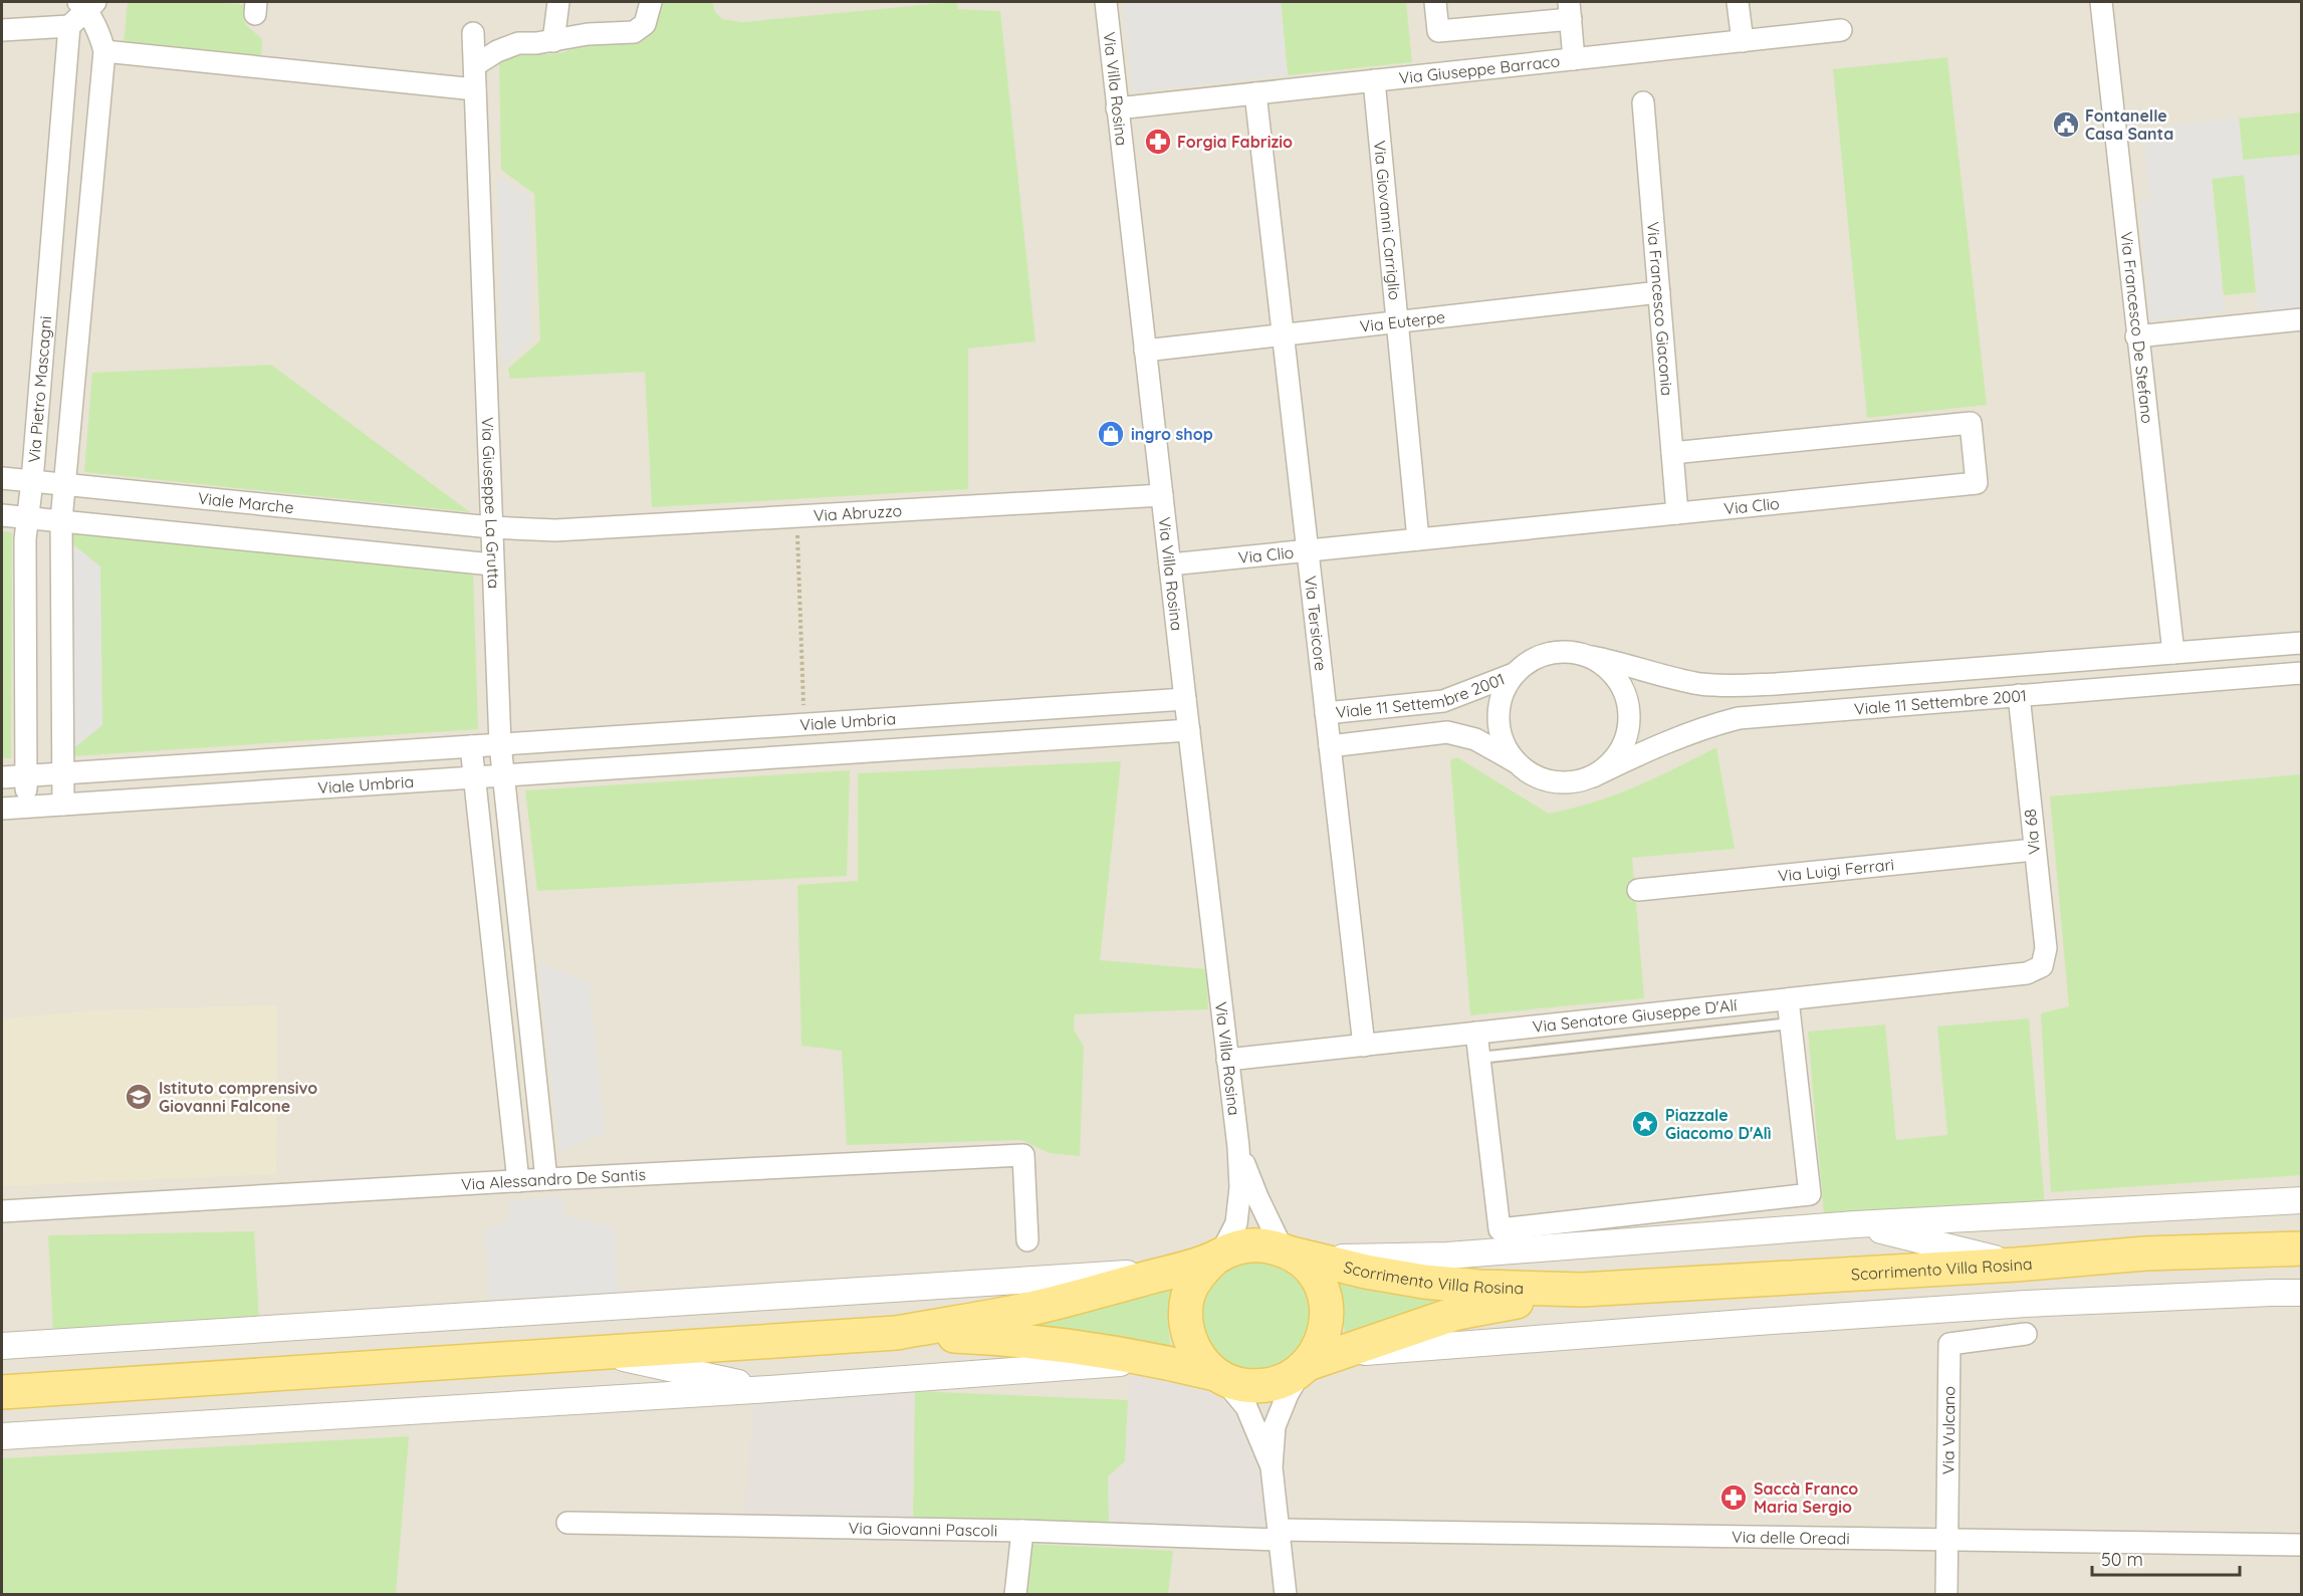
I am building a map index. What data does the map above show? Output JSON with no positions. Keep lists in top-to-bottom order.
{
  "streets": {
    "main road": ["Scorrimento Villa Rosina"],
    "street": [
      "Via Giuseppe Barraco",
      "Via Villa Rosina",
      "Via Giovanni Carriglio",
      "Via Francesco Giaconia",
      "Via Euterpe",
      "Via Francesco De Stefano",
      "Via Pietro Mascagni",
      "Viale Marche",
      "Via Giuseppe La Grutta",
      "Via Clio",
      "Via Abruzzo",
      "Via Tersicore",
      "Viale 11 Settembre 2001",
      "Viale Umbria",
      "Via 68",
      "Via Luigi Ferrari",
      "Via Senatore Giuseppe D'Alí",
      "Via Alessandro De Santis",
      "Via Vulcano",
      "Via Giovanni Pascoli",
      "Via delle Oreadi"
    ]
  },
  "crossings": [
    ["Via Giuseppe Barraco", "Via Villa Rosina"],
    ["Via Giuseppe Barraco", "Via Giovanni Carriglio"],
    ["Via Giuseppe Barraco", "Via Tersicore"],
    ["Via Villa Rosina", "Via Euterpe"],
    ["Via Villa Rosina", "Via Clio"],
    ["Via Villa Rosina", "Via Abruzzo"],
    ["Via Villa Rosina", "Viale Umbria"],
    ["Via Villa Rosina", "Via Senatore Giuseppe D'Alí"],
    ["Via Villa Rosina", "Scorrimento Villa Rosina"],
    ["Via Giovanni Carriglio", "Via Euterpe"],
    ["Via Giovanni Carriglio", "Via Clio"],
    ["Via Francesco Giaconia", "Via Euterpe"],
    ["Via Francesco Giaconia", "Via Clio"],
    ["Via Euterpe", "Via Tersicore"],
    ["Via Francesco De Stefano", "Viale 11 Settembre 2001"],
    ["Via Pietro Mascagni", "Viale Marche"],
    ["Via Pietro Mascagni", "Viale Umbria"],
    ["Viale Marche", "Via Giuseppe La Grutta"],
    ["Viale Marche", "Via Abruzzo"],
    ["Via Giuseppe La Grutta", "Via Abruzzo"],
    ["Via Giuseppe La Grutta", "Viale Umbria"],
    ["Via Giuseppe La Grutta", "Via Alessandro De Santis"],
    ["Via Clio", "Via Tersicore"],
    ["Via Tersicore", "Viale 11 Settembre 2001"],
    ["Via Tersicore", "Via Senatore Giuseppe D'Alí"],
    ["Viale 11 Settembre 2001", "Via 68"],
    ["Via 68", "Via Luigi Ferrari"],
    ["Via 68", "Via Senatore Giuseppe D'Alí"],
    ["Via Vulcano", "Via delle Oreadi"],
    ["Via Giovanni Pascoli", "Via delle Oreadi"]
  ],
  "places": {
    "public building": ["Fontanelle Casa Santa"],
    "pharmacy": ["Forgia Fabrizio", "Saccà Franco Maria Sergio"],
    "shop": ["ingro shop"],
    "school or university": ["Istituto comprensivo Giovanni Falcone"],
    "place": ["Piazzale Giacomo D'Alì"]
  },
  "scale_bar": "50 m"
}
